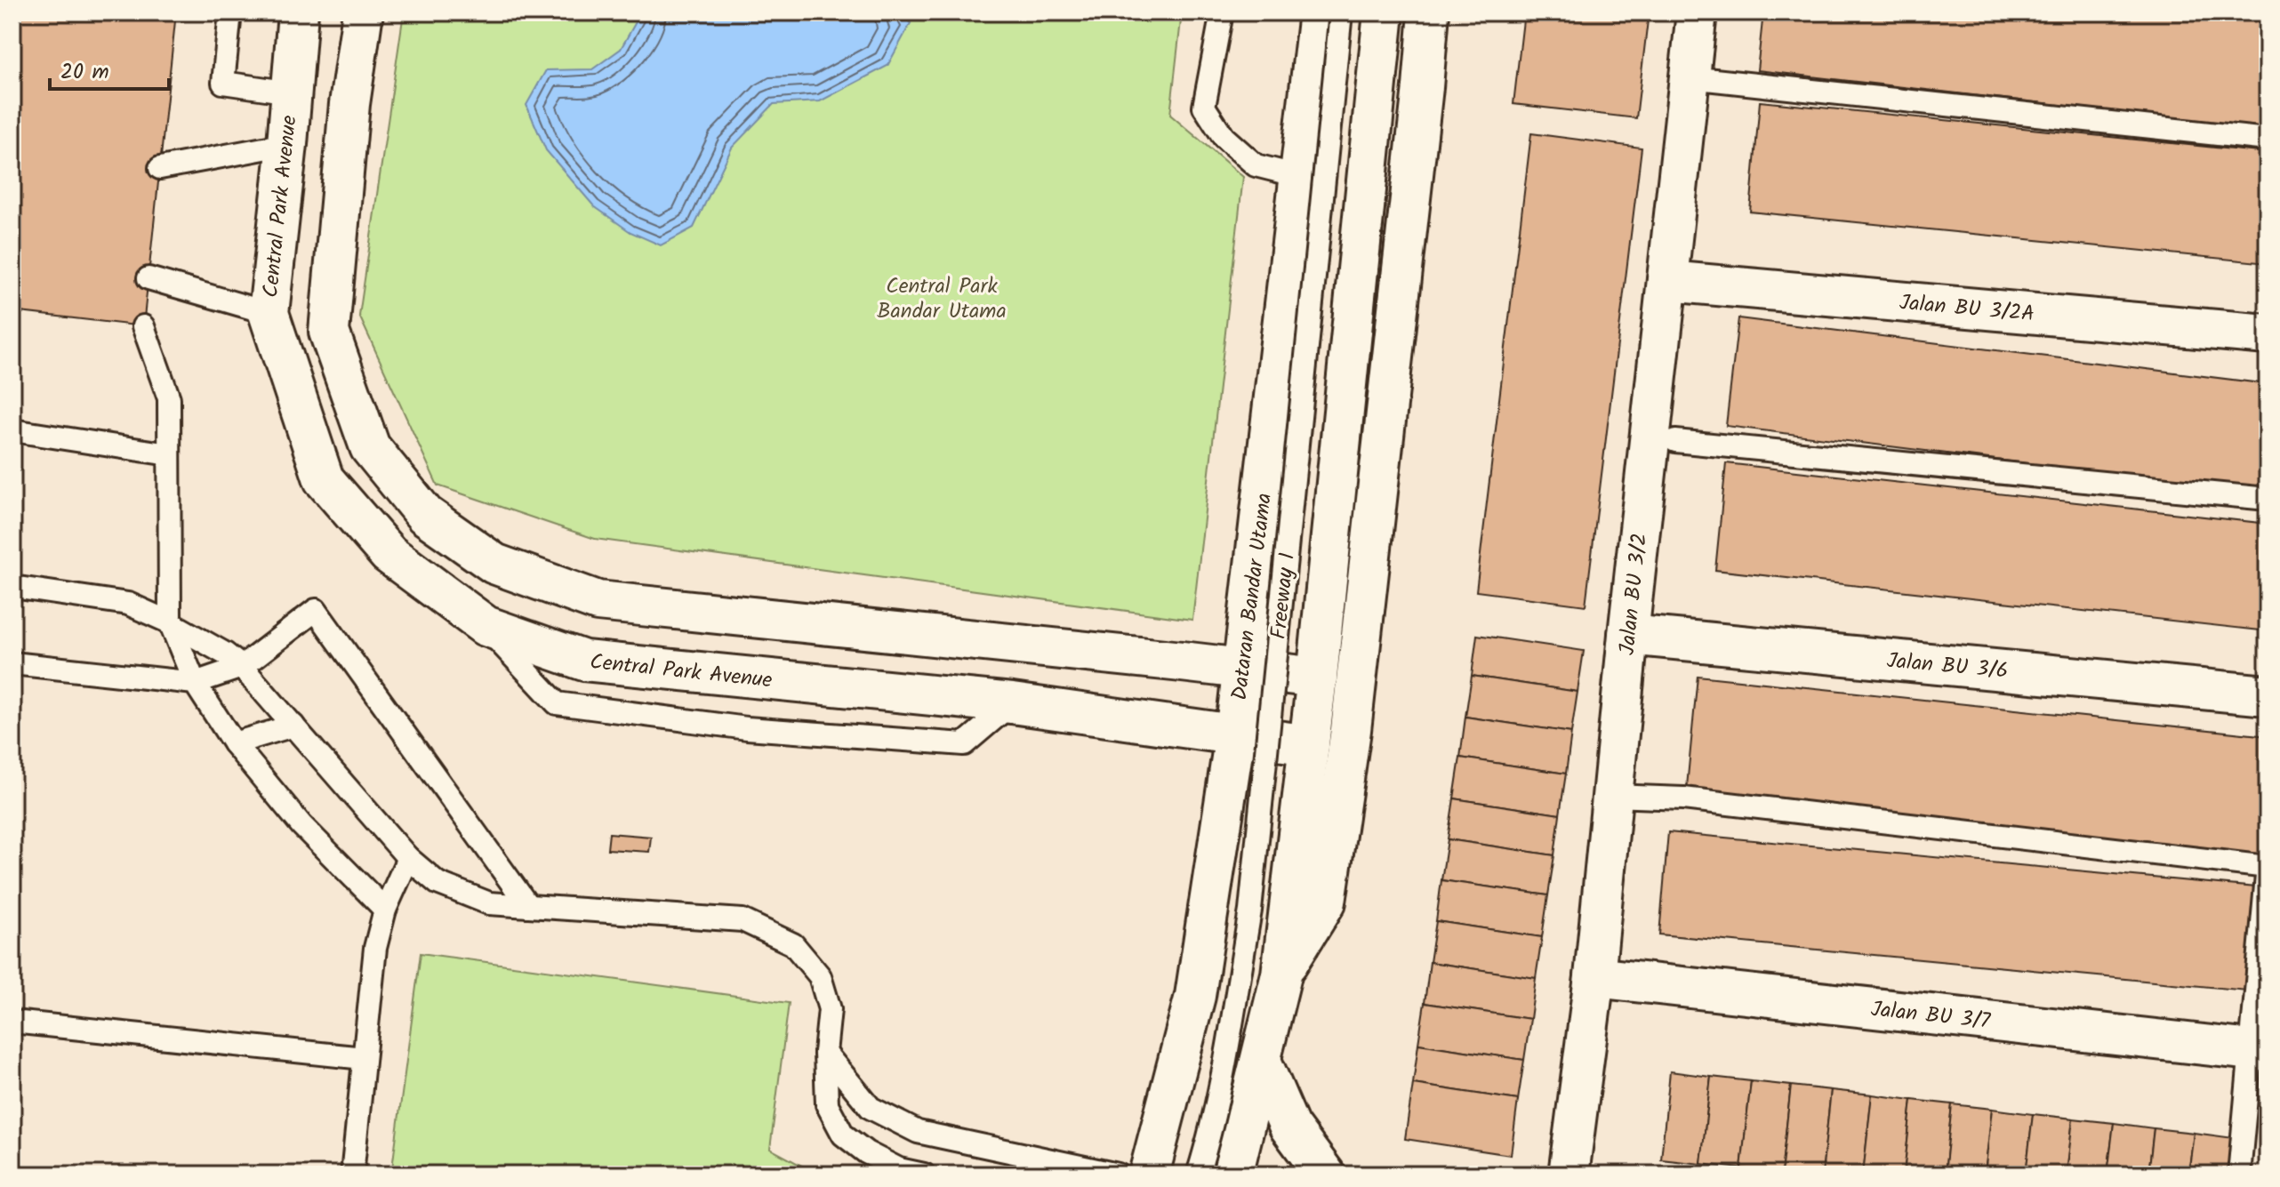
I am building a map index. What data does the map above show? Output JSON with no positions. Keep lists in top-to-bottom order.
{
  "streets": {
    "street": [
      "Central Park Avenue",
      "Jalan BU 3/2A",
      "Jalan BU 3/2",
      "Dataran Bandar Utama",
      "Jalan BU 3/6",
      "Jalan BU 3/7"
    ],
    "lane": ["Freeway 1"]
  },
  "crossings": [
    ["Central Park Avenue", "Dataran Bandar Utama"],
    ["Jalan BU 3/2A", "Jalan BU 3/2"],
    ["Jalan BU 3/2", "Jalan BU 3/6"],
    ["Jalan BU 3/2", "Jalan BU 3/7"]
  ],
  "parks": ["Central Park Bandar Utama"],
  "scale_bar": "20 m"
}
